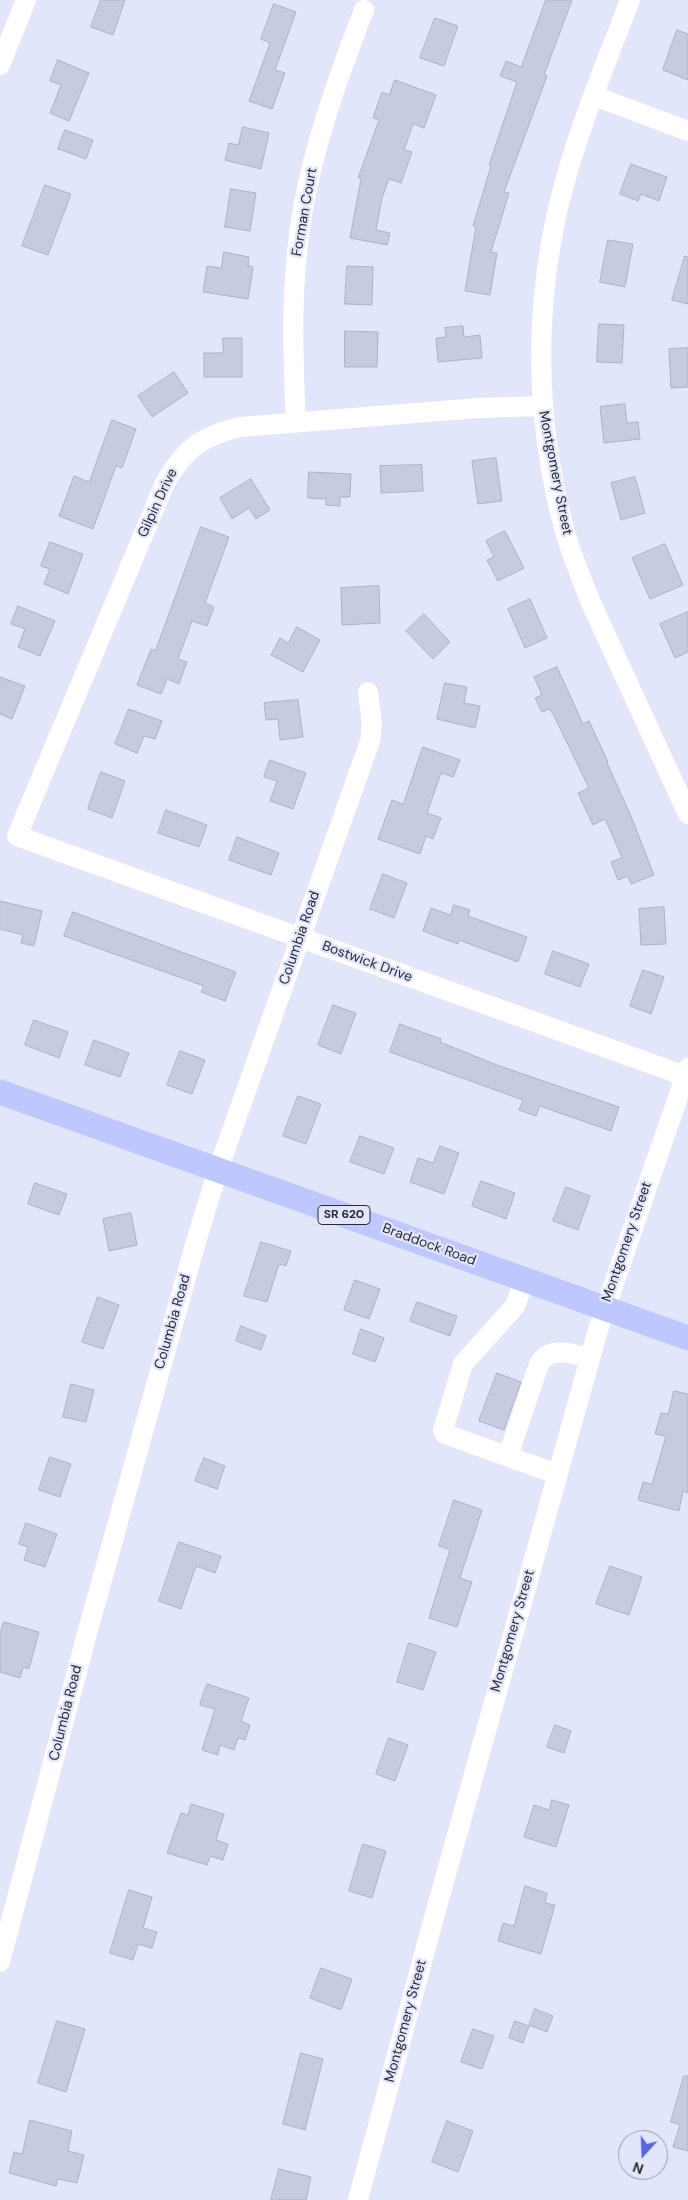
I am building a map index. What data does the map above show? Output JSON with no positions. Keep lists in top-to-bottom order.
{
  "streets": {
    "main road": ["SR 620", "Braddock Road"],
    "street": [
      "Forman Court",
      "Montgomery Street",
      "Gilpin Drive",
      "Columbia Road",
      "Bostwick Drive"
    ]
  },
  "crossings": [
    ["Forman Court", "Gilpin Drive"],
    ["Montgomery Street", "Gilpin Drive"],
    ["Montgomery Street", "Bostwick Drive"],
    ["Montgomery Street", "Braddock Road"],
    ["Gilpin Drive", "Bostwick Drive"],
    ["Columbia Road", "Bostwick Drive"],
    ["Columbia Road", "Braddock Road"]
  ],
  "north": "bottom"
}
